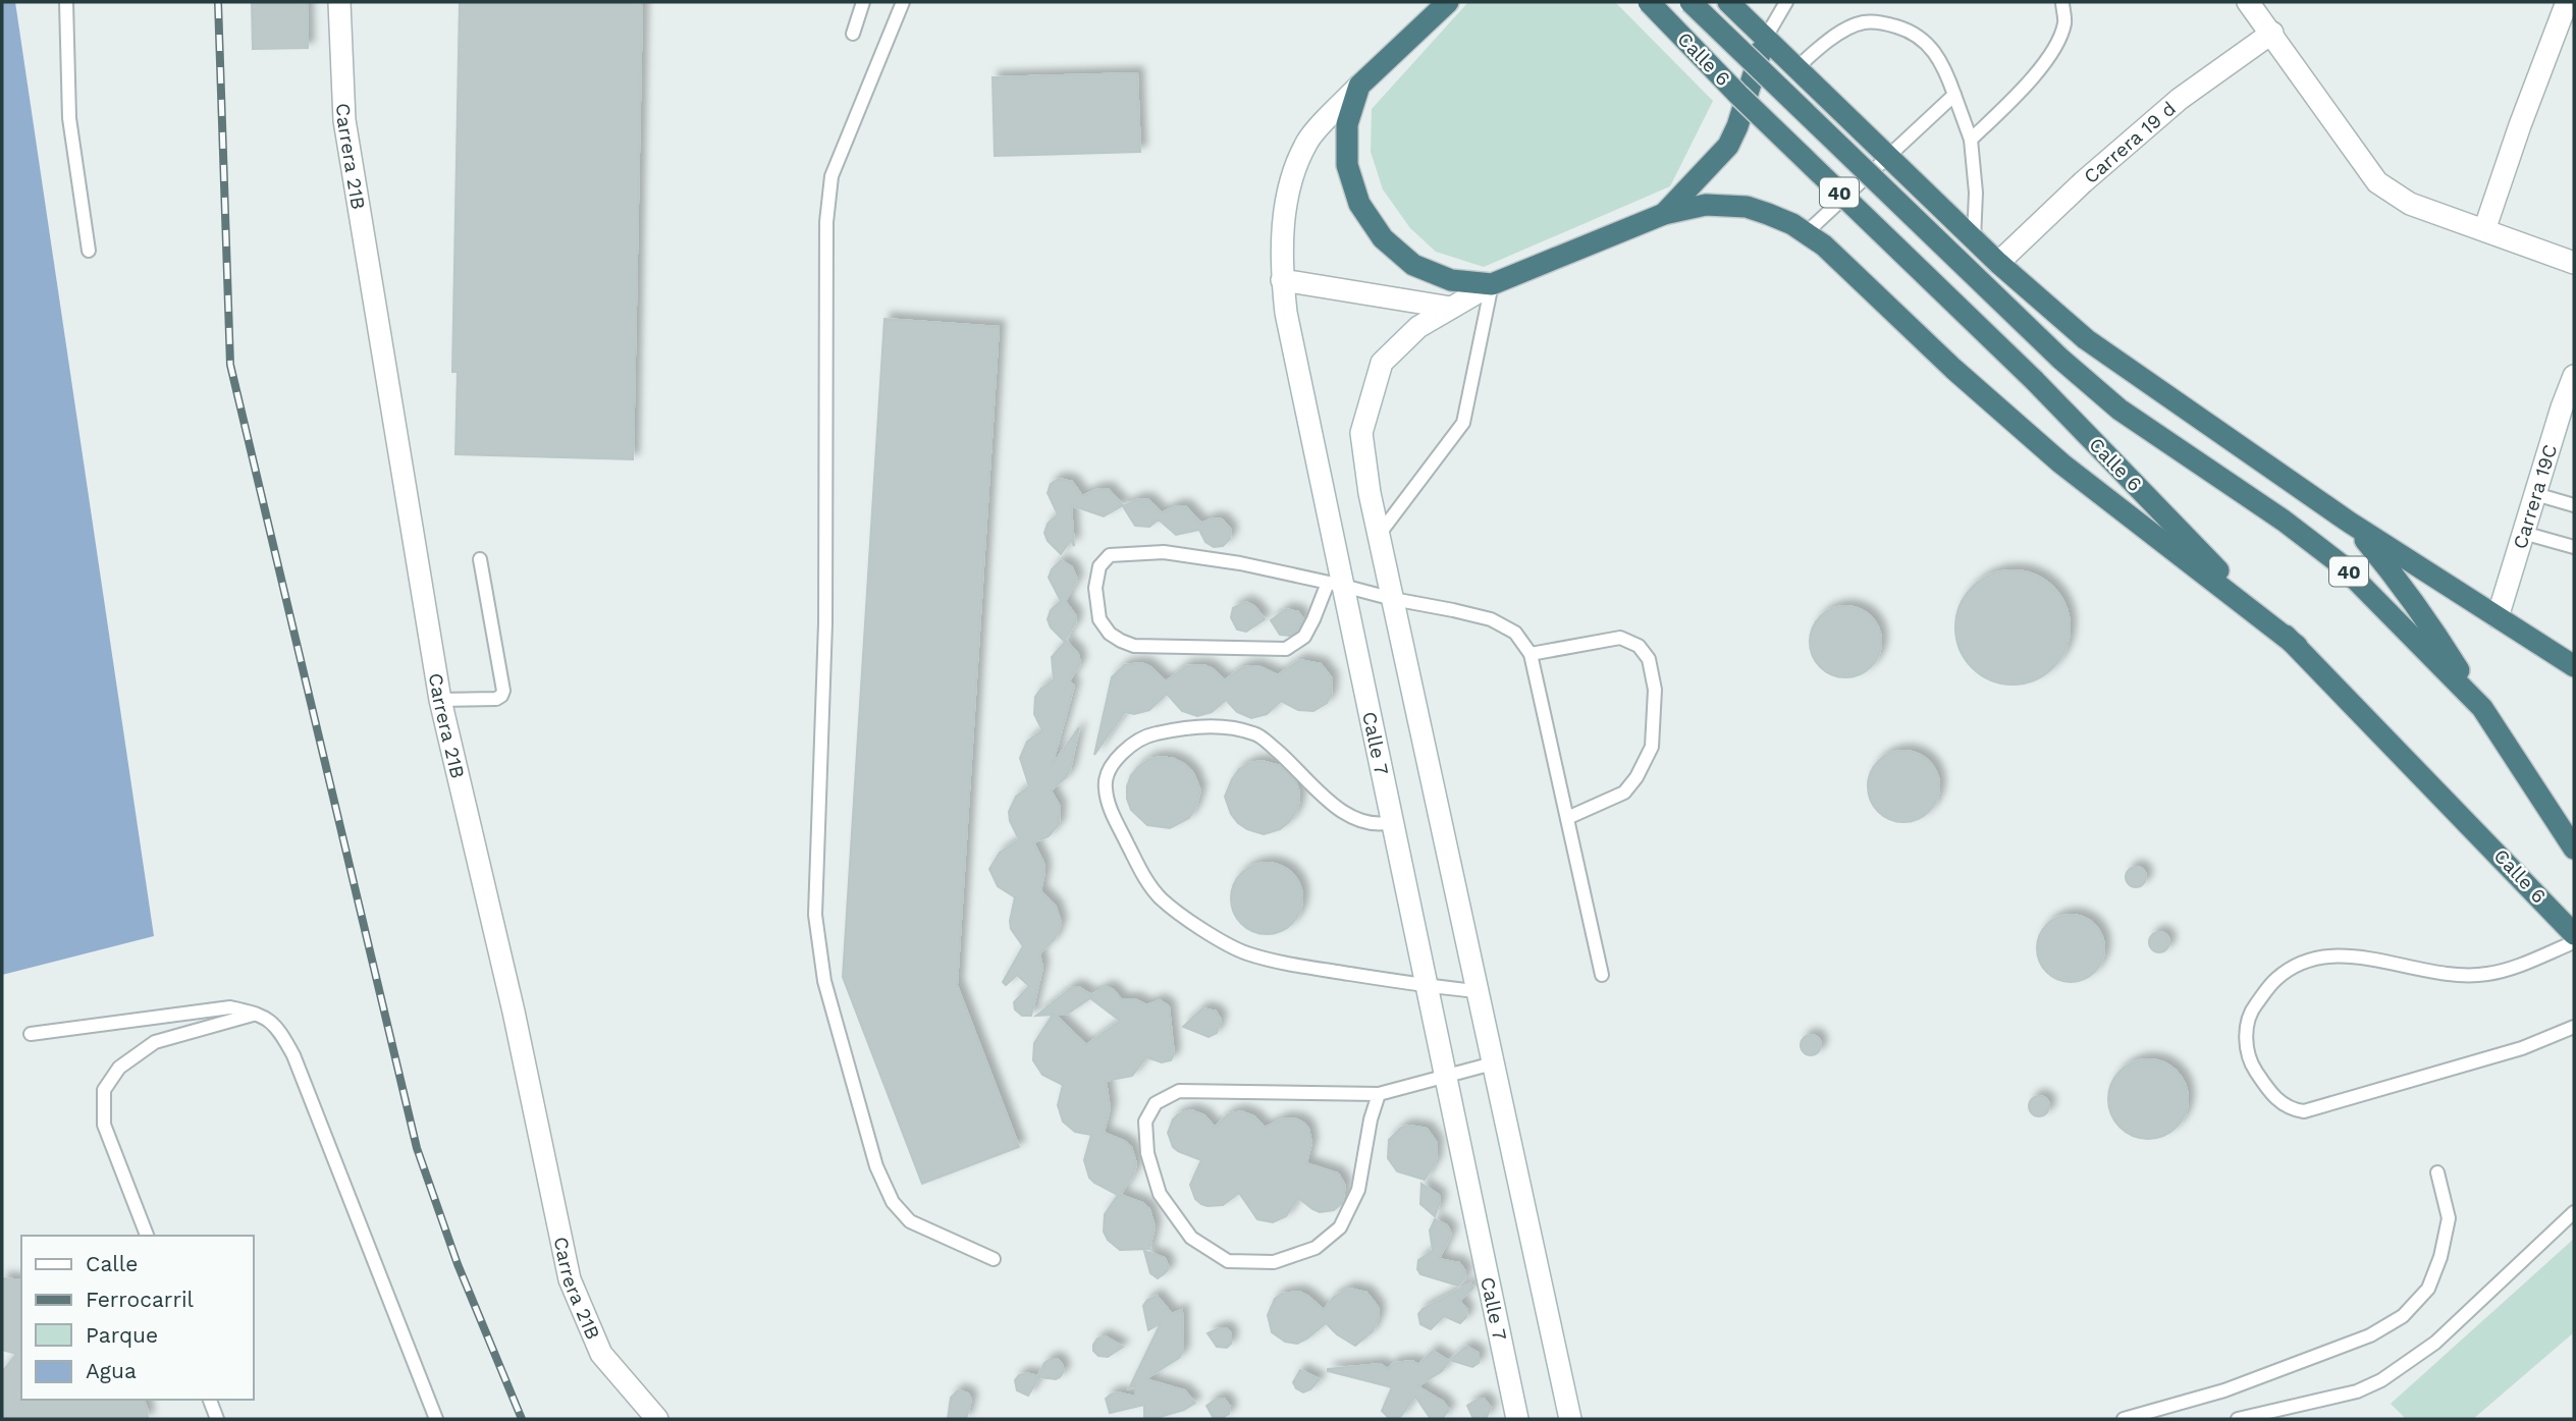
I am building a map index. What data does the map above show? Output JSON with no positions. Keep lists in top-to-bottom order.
{
  "streets": {
    "highway": ["Calle 6", "40"],
    "main road": [
      "Carrera 19 d",
      "Carrera 21B",
      "Carrera 19C",
      "Calle 7"
    ]
  },
  "legend": [
    "Calle",
    "Ferrocarril",
    "Parque",
    "Agua"
  ]
}
